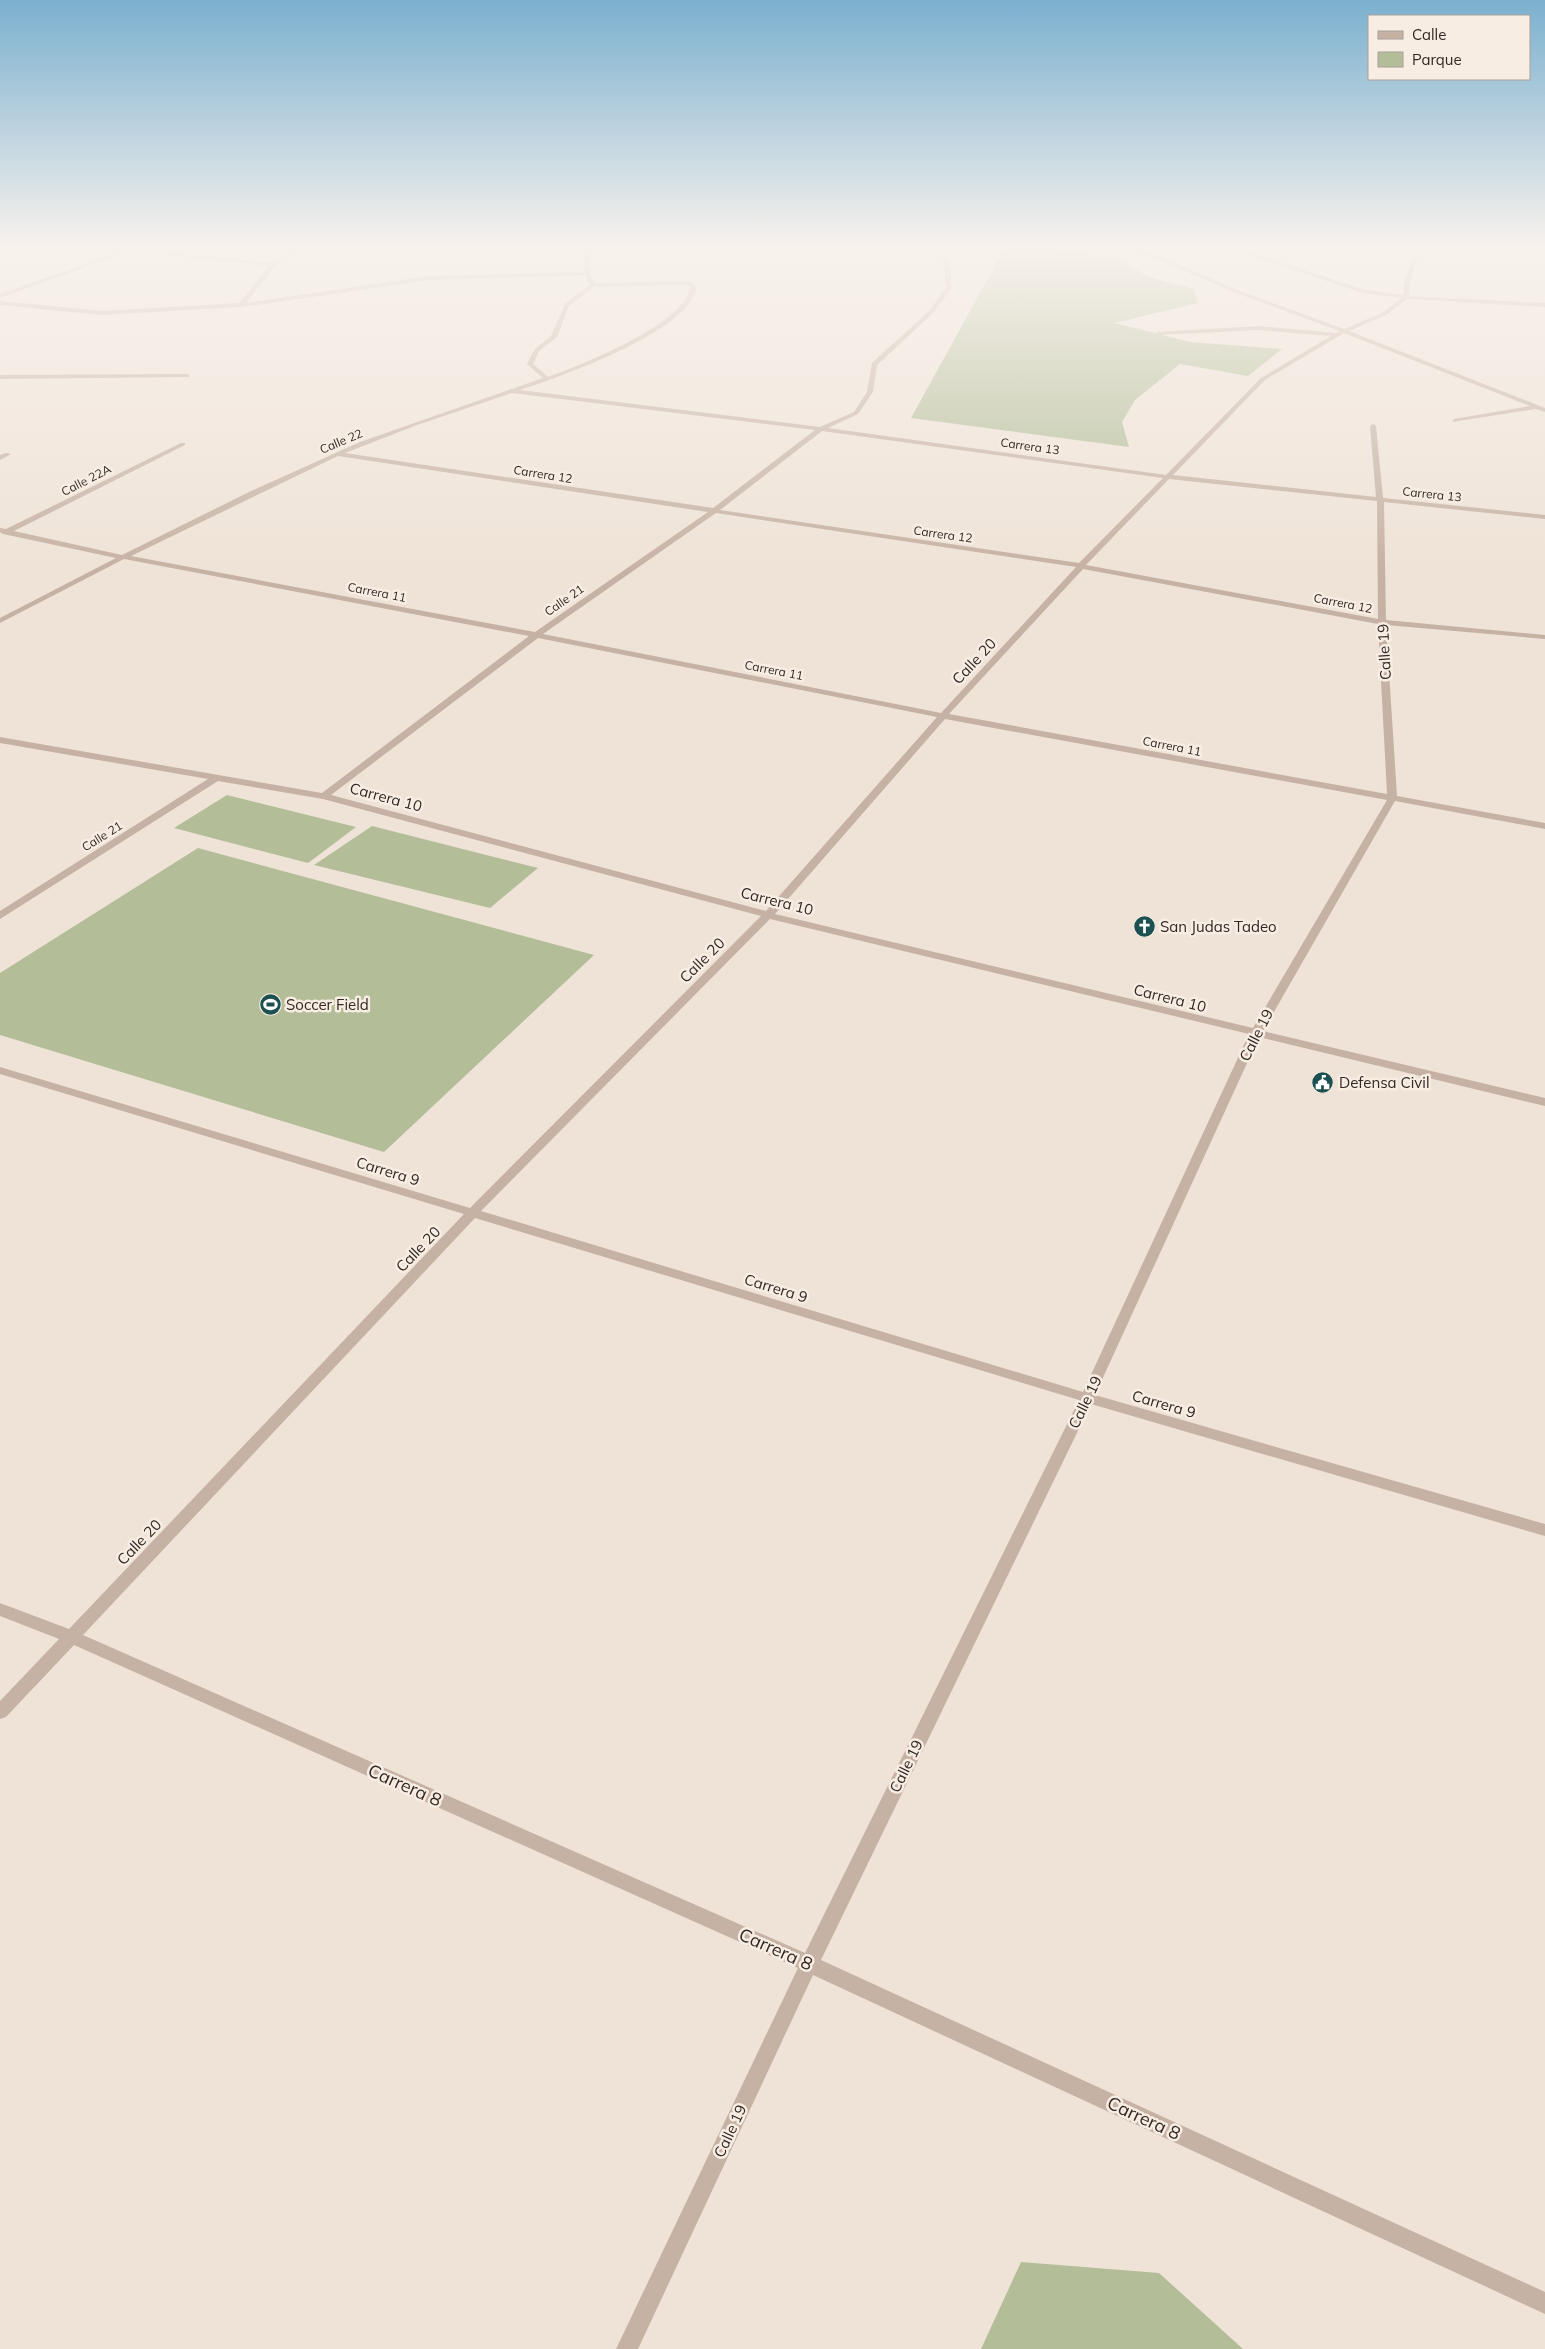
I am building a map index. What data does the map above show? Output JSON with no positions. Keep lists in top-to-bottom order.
{
  "streets": {
    "street": [
      "Calle 22",
      "Carrera 13",
      "Carrera 12",
      "Calle 22A",
      "Carrera 11",
      "Calle 21",
      "Calle 19",
      "Calle 20",
      "Carrera 10",
      "Carrera 9",
      "Carrera 8"
    ]
  },
  "crossings": [
    ["Calle 22", "Carrera 13"],
    ["Calle 22", "Carrera 12"],
    ["Calle 22", "Carrera 11"],
    ["Carrera 13", "Calle 21"],
    ["Carrera 13", "Calle 19"],
    ["Carrera 13", "Calle 20"],
    ["Carrera 12", "Calle 21"],
    ["Carrera 12", "Calle 19"],
    ["Carrera 12", "Calle 20"],
    ["Calle 22A", "Carrera 11"],
    ["Carrera 11", "Calle 21"],
    ["Carrera 11", "Calle 19"],
    ["Carrera 11", "Calle 20"],
    ["Calle 21", "Carrera 10"],
    ["Calle 19", "Carrera 10"],
    ["Calle 19", "Carrera 9"],
    ["Calle 19", "Carrera 8"],
    ["Calle 20", "Carrera 10"],
    ["Calle 20", "Carrera 9"],
    ["Calle 20", "Carrera 8"]
  ],
  "places": {
    "church": ["San Judas Tadeo"],
    "sports": ["Soccer Field"],
    "public building": ["Defensa Civil"]
  },
  "legend": ["Calle", "Parque"]
}
